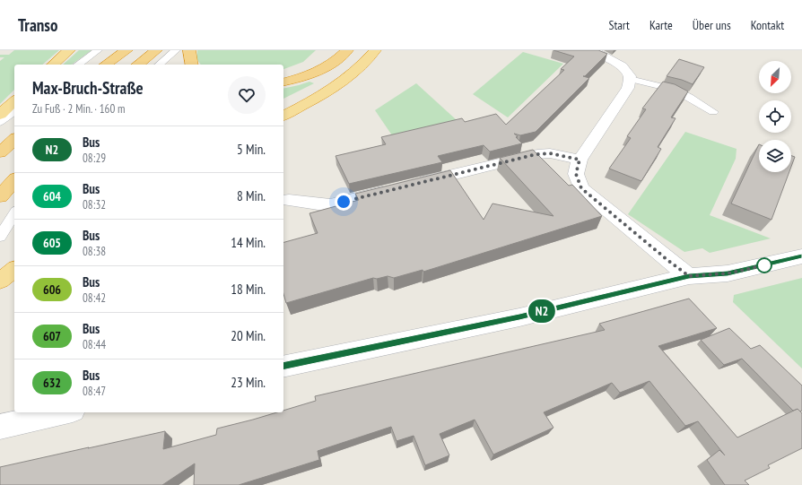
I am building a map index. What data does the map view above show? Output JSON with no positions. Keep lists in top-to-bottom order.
{
  "lines": ["bus line N2"],
  "north": "bottom left",
  "page": {
    "header": "Transo",
    "nav": [
      "Start",
      "Karte",
      "Über uns",
      "Kontakt"
    ],
    "on_map": "N2",
    "heading": ["Max-Bruch-Straße", "Zu Fuß · 2 Min. · 160 m"],
    "list": [
      {
        "mark": "N2",
        "name": "Bus",
        "note": "08:29",
        "value": "5 Min."
      },
      {
        "mark": "604",
        "name": "Bus",
        "note": "08:32",
        "value": "8 Min."
      },
      {
        "mark": "605",
        "name": "Bus",
        "note": "08:38",
        "value": "14 Min."
      },
      {
        "mark": "606",
        "name": "Bus",
        "note": "08:42",
        "value": "18 Min."
      },
      {
        "mark": "607",
        "name": "Bus",
        "note": "08:44",
        "value": "20 Min."
      },
      {
        "mark": "632",
        "name": "Bus",
        "note": "08:47",
        "value": "23 Min."
      }
    ]
  }
}
